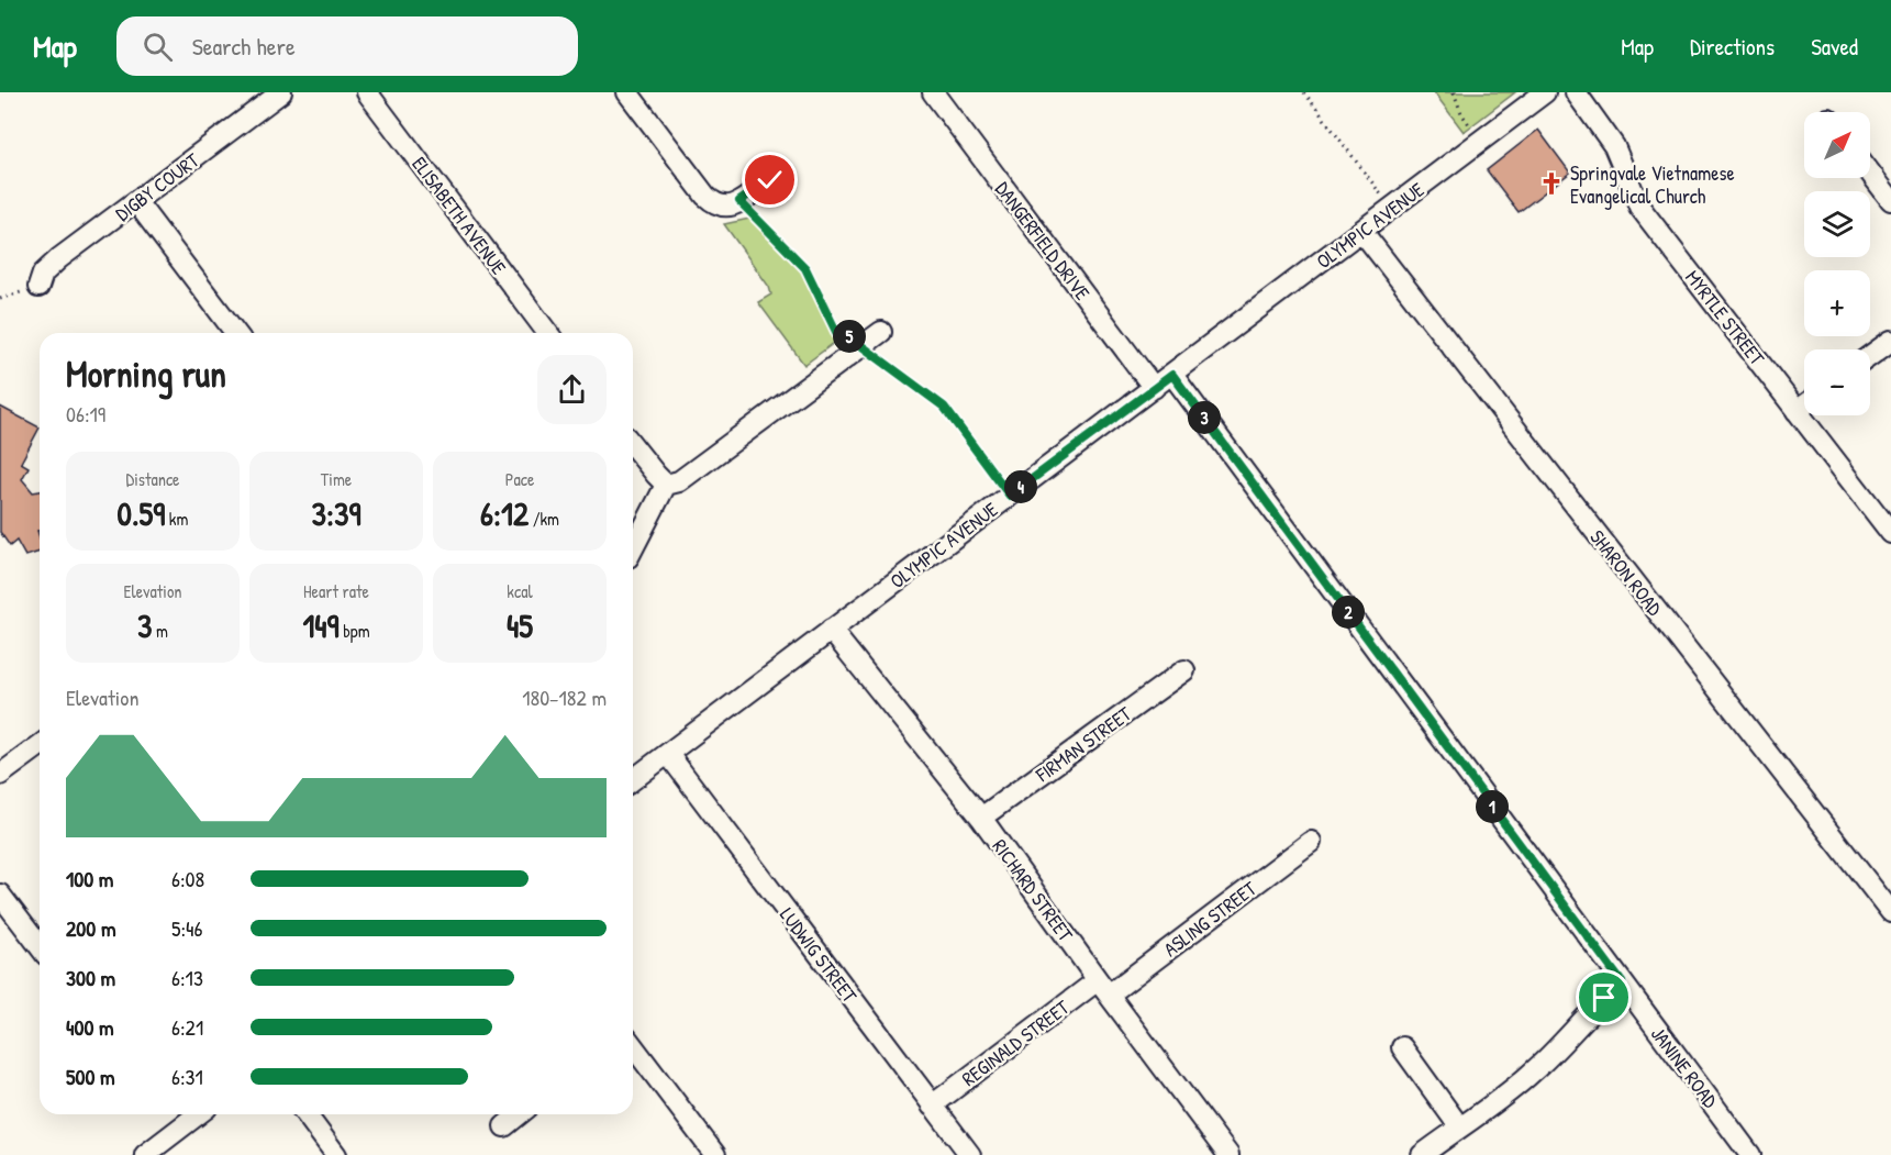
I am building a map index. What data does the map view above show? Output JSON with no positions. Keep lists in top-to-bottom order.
{
  "streets": {
    "street": [
      "DIGBY COURT",
      "ELISABETH AVENUE",
      "OLYMPIC AVENUE",
      "DANGERFIELD DRIVE",
      "MYRTLE STREET",
      "SHARON ROAD",
      "FIRMAN STREET",
      "RICHARD STREET",
      "ASLING STREET",
      "LUDWIG STREET",
      "REGINALD STREET",
      "JANINE ROAD"
    ]
  },
  "crossings": [
    ["OLYMPIC AVENUE", "DANGERFIELD DRIVE"],
    ["OLYMPIC AVENUE", "SHARON ROAD"],
    ["OLYMPIC AVENUE", "RICHARD STREET"],
    ["OLYMPIC AVENUE", "LUDWIG STREET"],
    ["OLYMPIC AVENUE", "JANINE ROAD"],
    ["FIRMAN STREET", "RICHARD STREET"],
    ["RICHARD STREET", "ASLING STREET"],
    ["RICHARD STREET", "REGINALD STREET"],
    ["ASLING STREET", "REGINALD STREET"],
    ["LUDWIG STREET", "REGINALD STREET"]
  ],
  "places": {
    "church": ["Springvale Vietnamese Evangelical Church"]
  },
  "north": "top right",
  "page": {
    "header": "Map",
    "search": "Search here",
    "nav": ["Map", "Directions", "Saved"],
    "map_buttons": ["+", "−"],
    "pins": [
      "5",
      "3",
      "4",
      "2",
      "1"
    ],
    "heading": ["Morning run", "06:19"],
    "stats": [
      ["Distance", "0.59 km"],
      ["Time", "3:39"],
      ["Pace", "6:12 /km"],
      ["Elevation", "3 m"],
      ["Heart rate", "149 bpm"],
      ["kcal", "45"]
    ],
    "chart": ["Elevation", "180–182 m"],
    "list": [
      {
        "name": "100 m",
        "note": "6:08"
      },
      {
        "name": "200 m",
        "note": "5:46"
      },
      {
        "name": "300 m",
        "note": "6:13"
      },
      {
        "name": "400 m",
        "note": "6:21"
      },
      {
        "name": "500 m",
        "note": "6:31"
      }
    ]
  }
}
